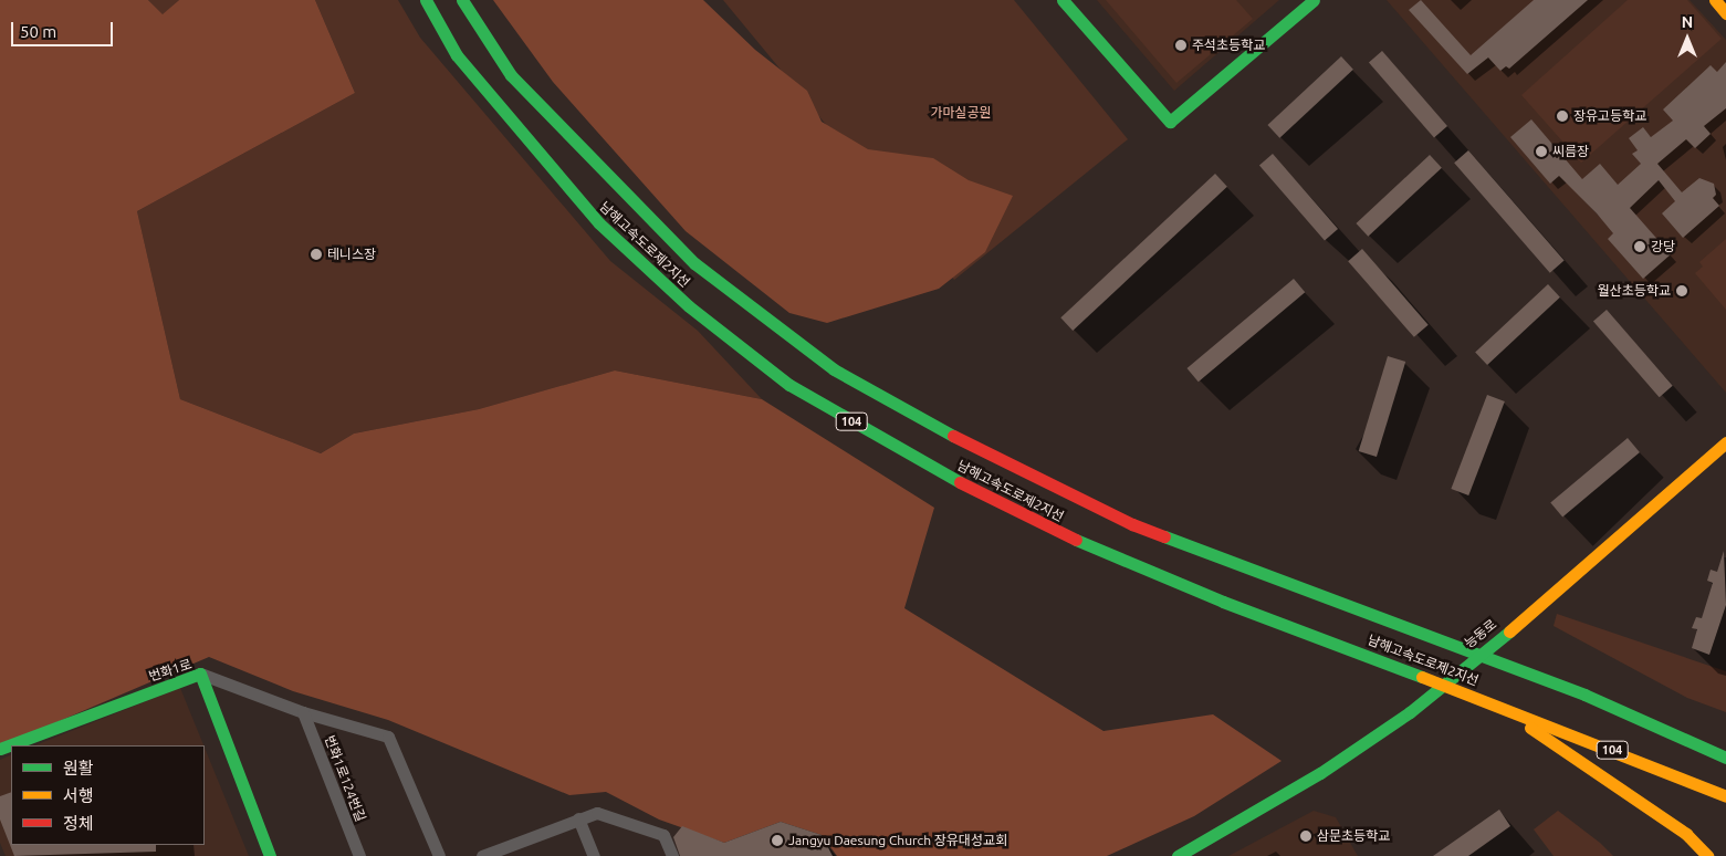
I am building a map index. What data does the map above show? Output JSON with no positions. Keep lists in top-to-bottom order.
{
  "streets": {
    "main road": [
      "남해고속도로제2지선",
      "104",
      "능동로",
      "번화1로"
    ],
    "street": ["번화1로124번길"]
  },
  "parks": ["가마실공원"],
  "places": [
    "주석초등학교",
    "장유고등학교",
    "씨름장",
    "강당",
    "테니스장",
    "월산초등학교",
    "삼문초등학교",
    "Jangyu Daesung Church 장유대성교회"
  ],
  "legend": ["원활", "서행", "정체"],
  "scale_bar": "50 m",
  "north": "top"
}
